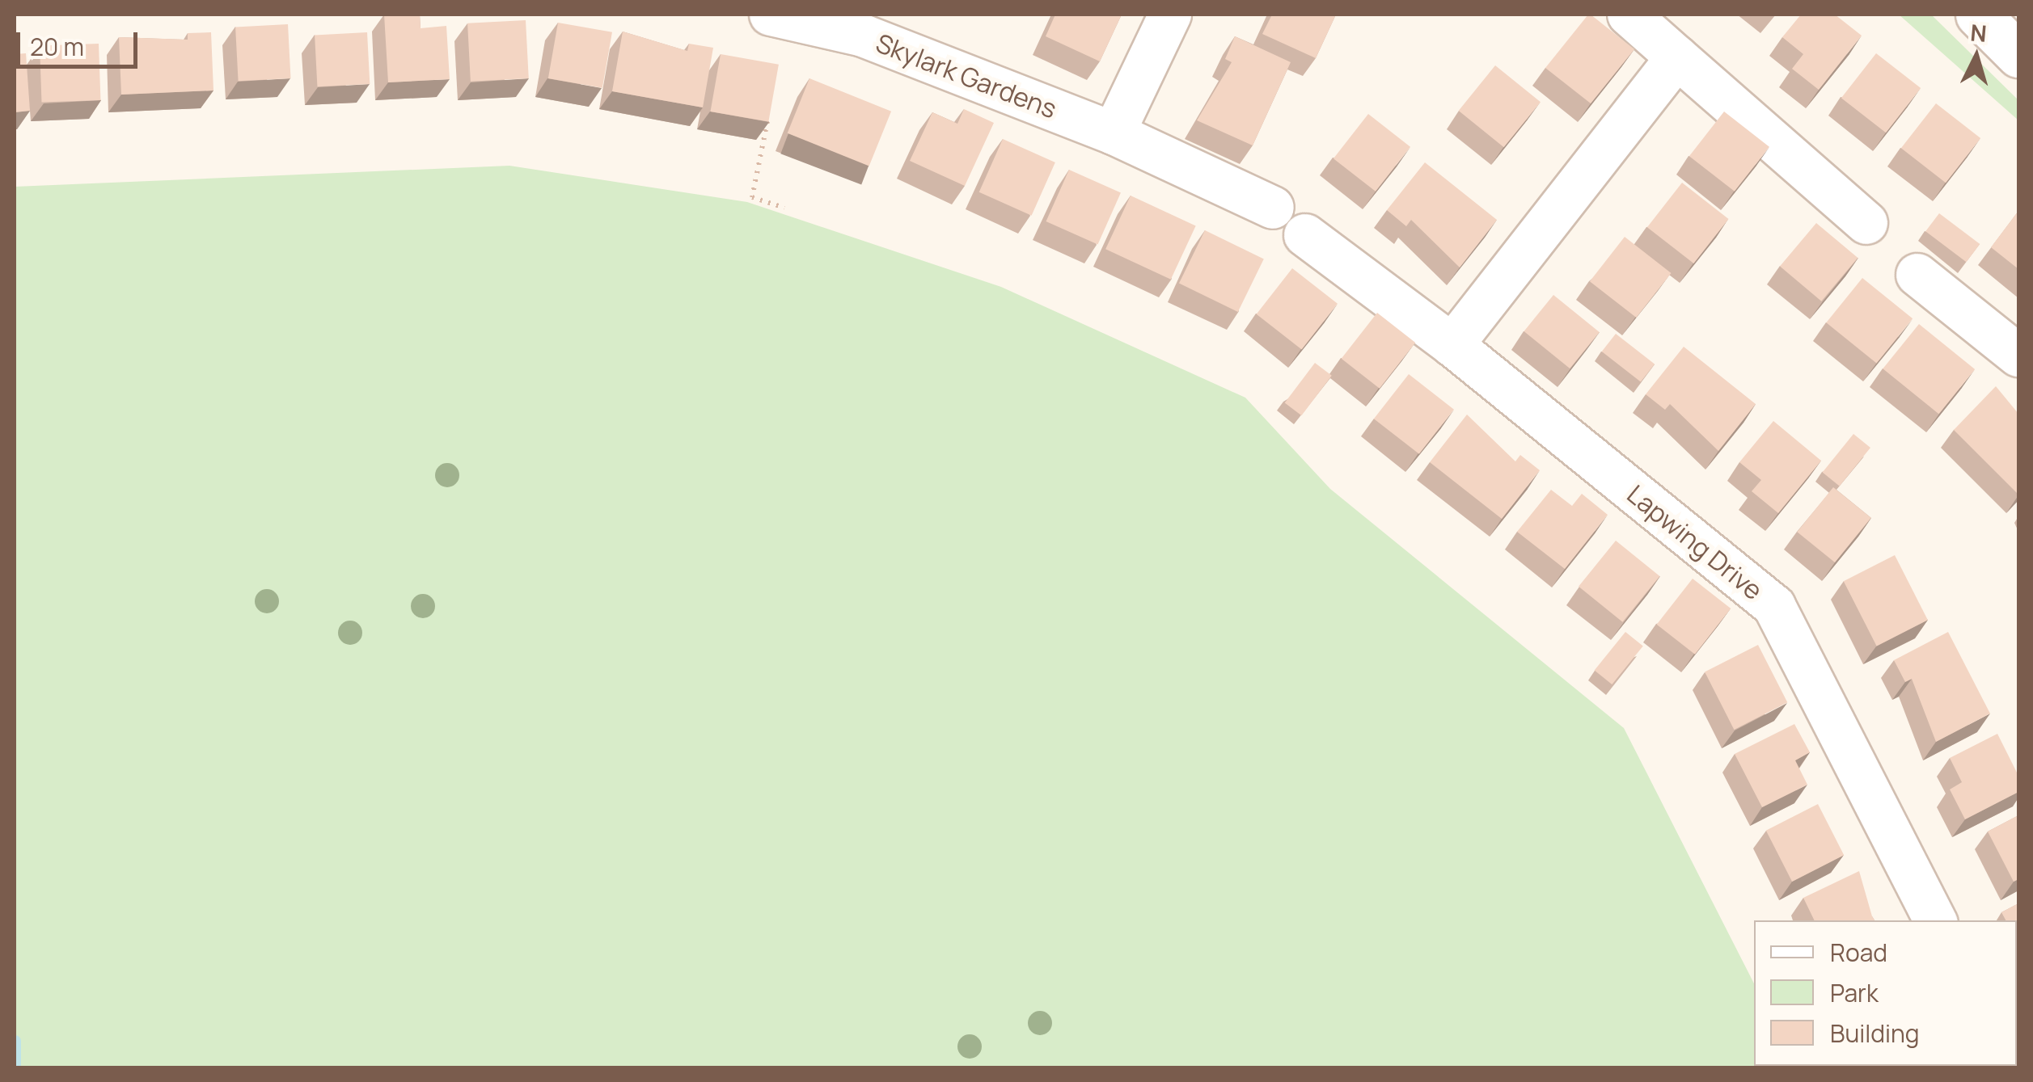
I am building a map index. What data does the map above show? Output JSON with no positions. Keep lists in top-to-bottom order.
{
  "streets": {
    "street": ["Skylark Gardens", "Lapwing Drive"]
  },
  "legend": ["Road", "Park", "Building"],
  "scale_bar": "20 m",
  "north": "top"
}
